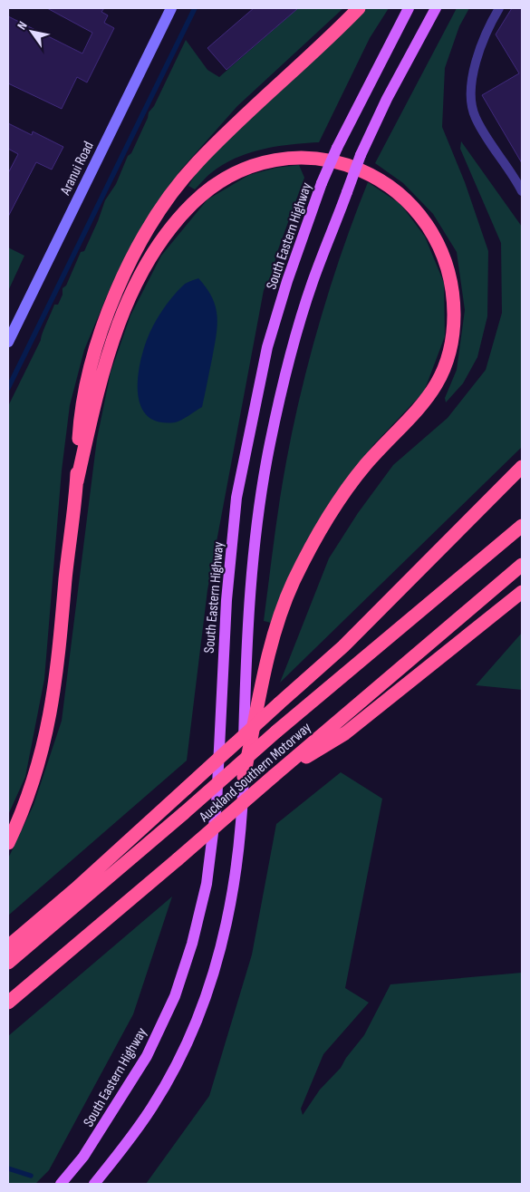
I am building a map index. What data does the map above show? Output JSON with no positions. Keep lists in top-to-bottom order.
{
  "streets": {
    "highway": ["Auckland Southern Motorway"],
    "main road": ["South Eastern Highway"],
    "street": ["Aranui Road"]
  },
  "north": "top left"
}
